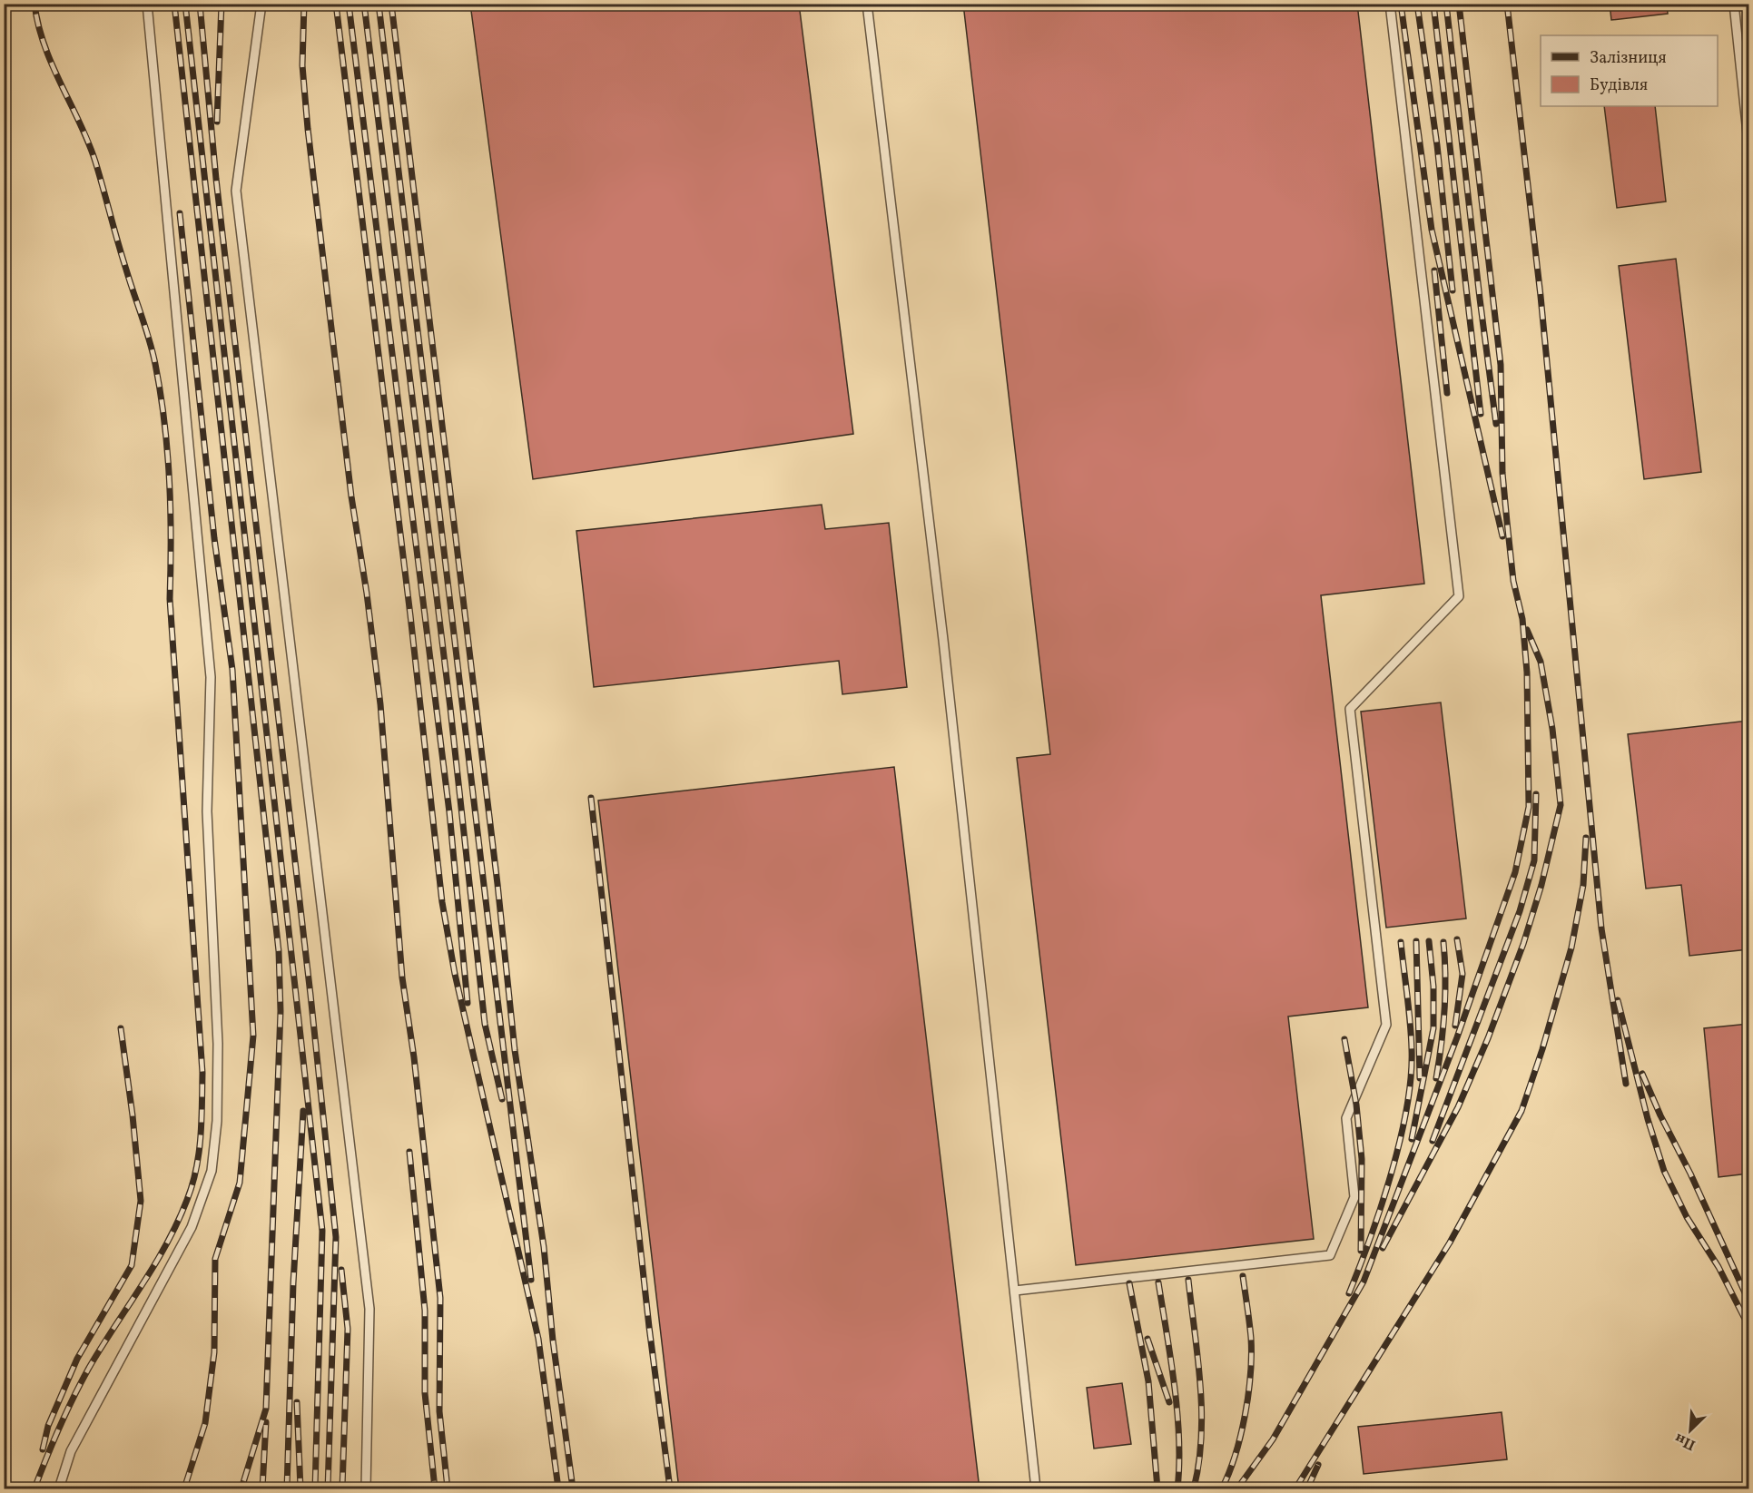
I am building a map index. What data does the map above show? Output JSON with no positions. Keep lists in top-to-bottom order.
{
  "legend": ["Залізниця", "Будівля"],
  "north": "bottom left"
}
